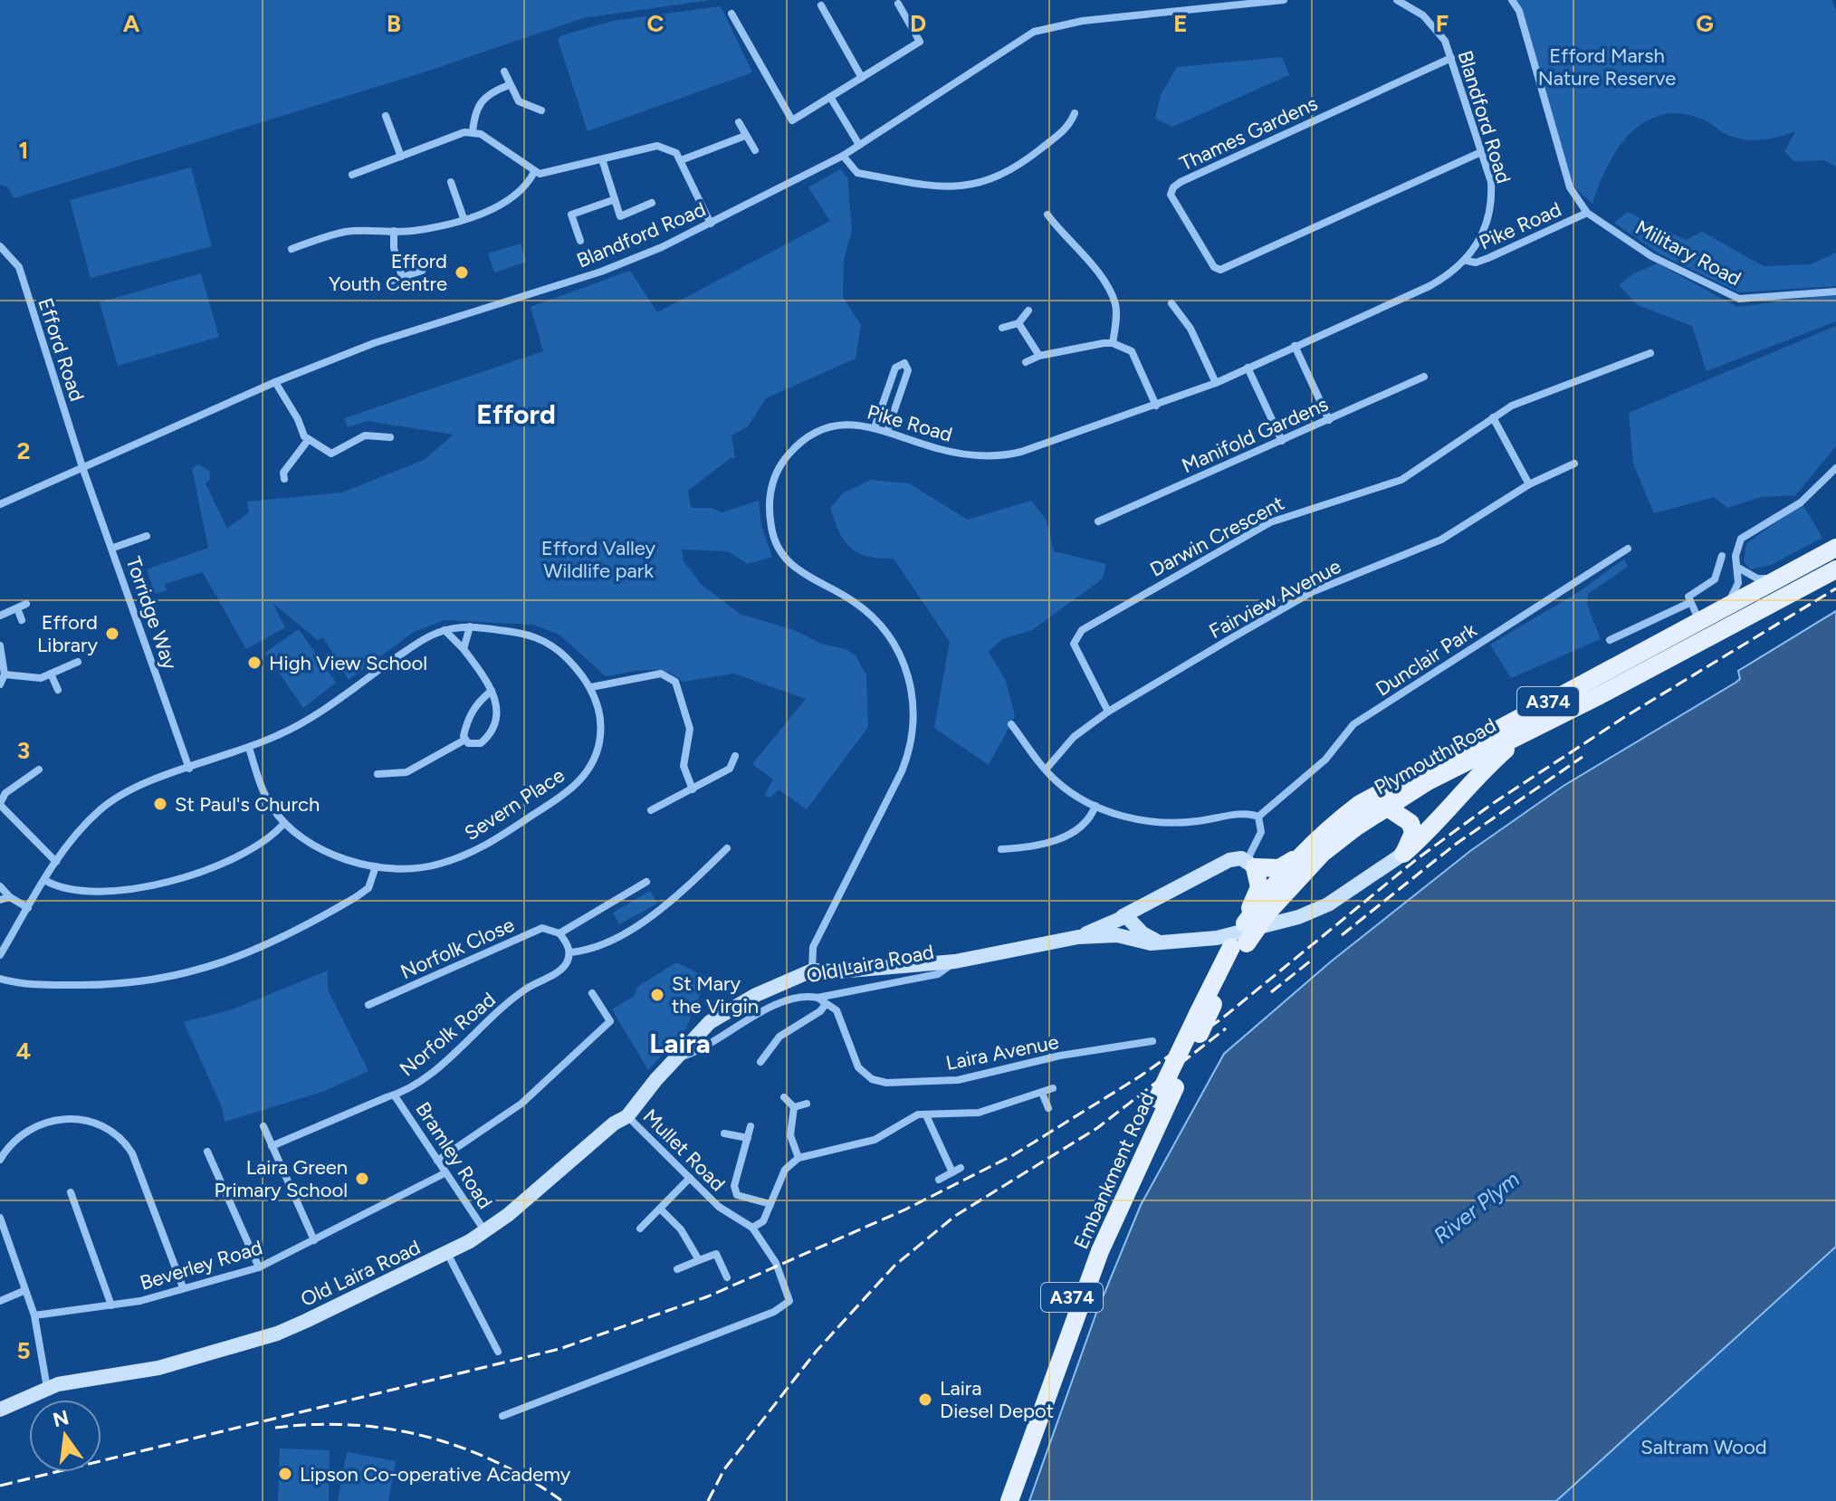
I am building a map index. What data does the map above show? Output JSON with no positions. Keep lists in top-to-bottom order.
{
  "streets": {
    "main road": [
      "A374",
      "Plymouth Road",
      "Old Laira Road",
      "Embankment Road"
    ],
    "street": [
      "Blandford Road",
      "Thames Gardens",
      "Pike Road",
      "Military Road",
      "Efford Road",
      "Manifold Gardens",
      "Darwin Crescent",
      "Fairview Avenue",
      "Torridge Way",
      "Dunclair Park",
      "Severn Place",
      "Norfolk Close",
      "Norfolk Road",
      "Laira Avenue",
      "Mullet Road",
      "Bramley Road",
      "Beverley Road"
    ]
  },
  "crossings": [
    ["Blandford Road", "Thames Gardens"],
    ["Blandford Road", "Pike Road"],
    ["Blandford Road", "Efford Road"],
    ["Blandford Road", "Torridge Way"],
    ["Pike Road", "Military Road"],
    ["Pike Road", "Old Laira Road"],
    ["Efford Road", "Torridge Way"],
    ["Darwin Crescent", "Fairview Avenue"],
    ["Torridge Way", "Severn Place"],
    ["Plymouth Road", "Embankment Road"],
    ["Old Laira Road", "Laira Avenue"],
    ["Old Laira Road", "Mullet Road"],
    ["Old Laira Road", "Bramley Road"],
    ["Norfolk Road", "Bramley Road"],
    ["Bramley Road", "Beverley Road"]
  ],
  "districts": ["Efford", "Laira"],
  "water": ["River Plym"],
  "parks": ["Efford Marsh Nature Reserve", "Efford Valley Wildlife park", "Saltram Wood"],
  "places": [
    "Efford Youth Centre",
    "Efford Library",
    "High View School",
    "St Paul's Church",
    "St Mary the Virgin",
    "Laira Green Primary School",
    "Laira Diesel Depot",
    "Lipson Co-operative Academy"
  ],
  "north": "top",
  "grid": {
    "columns": [
      "A",
      "B",
      "C",
      "D",
      "E",
      "F",
      "G"
    ],
    "rows": [
      "1",
      "2",
      "3",
      "4",
      "5"
    ]
  }
}
